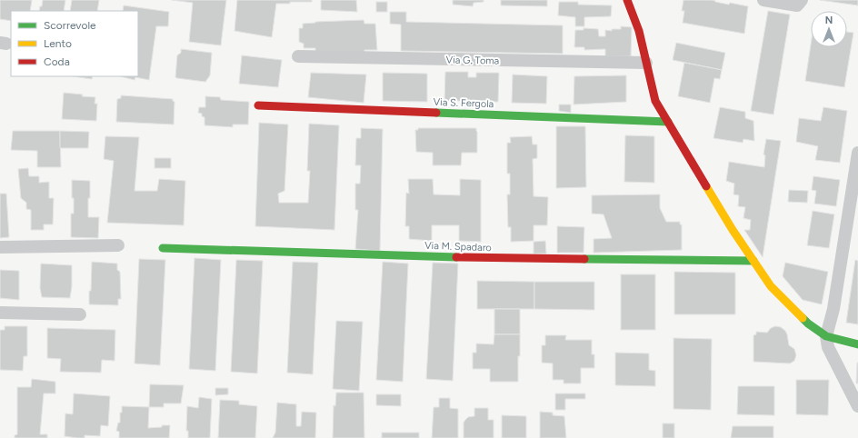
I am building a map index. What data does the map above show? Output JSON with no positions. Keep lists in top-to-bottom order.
{
  "streets": {
    "street": ["Via G. Toma", "Via S. Fergola", "Via M. Spadaro"]
  },
  "legend": ["Scorrevole", "Lento", "Coda"],
  "north": "top"
}
